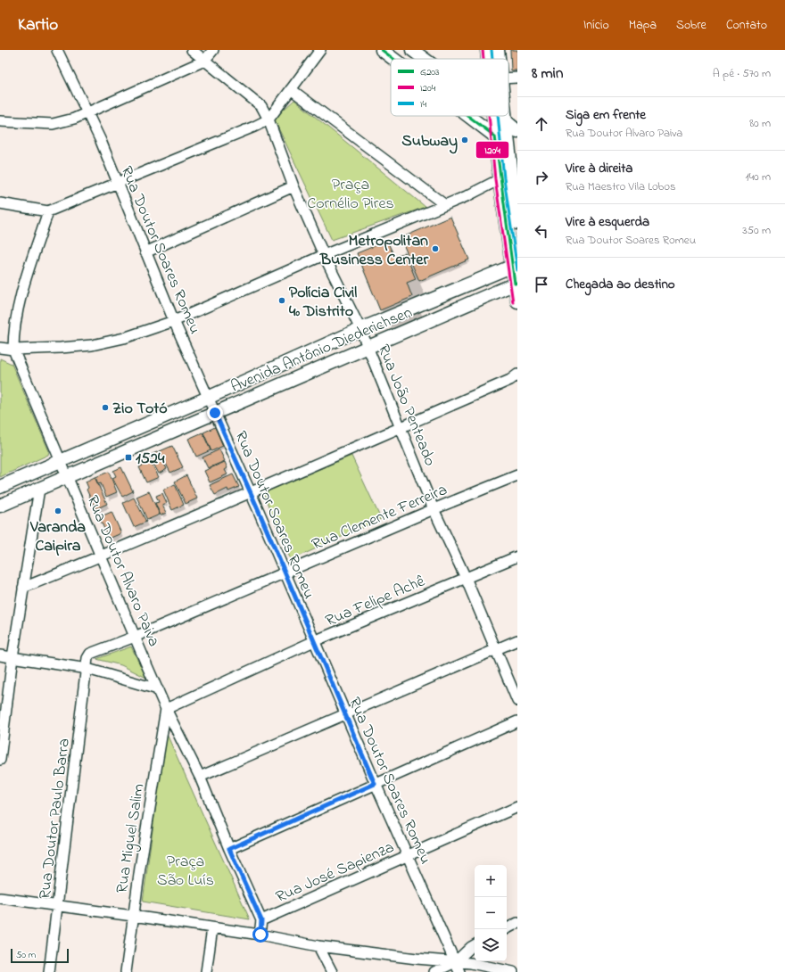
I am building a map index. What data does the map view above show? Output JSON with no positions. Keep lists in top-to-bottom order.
{
  "streets": {
    "main road": ["Avenida Antônio Diederichsen"],
    "street": [
      "Rua Doutor Soares Romeu",
      "Rua João Penteado",
      "Rua Clemente Ferreira",
      "Rua Doutor Alvaro Paiva",
      "Rua Felipe Achê",
      "Rua Doutor Paulo Barra",
      "Rua Miguel Salim",
      "Rua José Sapienza"
    ]
  },
  "crossings": [
    ["Rua Doutor Soares Romeu", "Avenida Antônio Diederichsen"],
    ["Rua Doutor Soares Romeu", "Rua Clemente Ferreira"],
    ["Rua Doutor Soares Romeu", "Rua Felipe Achê"],
    ["Rua Doutor Soares Romeu", "Rua José Sapienza"],
    ["Avenida Antônio Diederichsen", "Rua João Penteado"],
    ["Avenida Antônio Diederichsen", "Rua Doutor Alvaro Paiva"],
    ["Rua João Penteado", "Rua Clemente Ferreira"],
    ["Rua João Penteado", "Rua Felipe Achê"],
    ["Rua Clemente Ferreira", "Rua Doutor Alvaro Paiva"],
    ["Rua Clemente Ferreira", "Rua Doutor Paulo Barra"],
    ["Rua Doutor Alvaro Paiva", "Rua Felipe Achê"],
    ["Rua Doutor Alvaro Paiva", "Rua Miguel Salim"],
    ["Rua Doutor Alvaro Paiva", "Rua José Sapienza"],
    ["Rua Felipe Achê", "Rua Miguel Salim"]
  ],
  "parks": ["Praça Cornélio Pires", "Praça São Luís"],
  "places": {
    "other": [
      "Subway",
      "Metropolitan Business Center",
      "Polícia Civil 4º Distrito",
      "Zio Totó",
      "Varanda Caipira"
    ],
    "transit": ["1524"]
  },
  "lines": ["transit line G203", "transit line I204", "transit line I4"],
  "legend": ["G203", "I204", "I4"],
  "scale_bar": "50 m",
  "page": {
    "header": "Kartio",
    "nav": [
      "Início",
      "Mapa",
      "Sobre",
      "Contato"
    ],
    "heading": ["8 min", "A pé · 570 m"],
    "list": [
      ["Siga em frente", "Rua Doutor Alvaro Paiva", "80 m"],
      ["Vire à direita", "Rua Maestro Vila Lobos", "140 m"],
      ["Vire à esquerda", "Rua Doutor Soares Romeu", "350 m"],
      "Chegada ao destino"
    ],
    "map_buttons": ["+", "−"],
    "scale": "50 m"
  }
}
